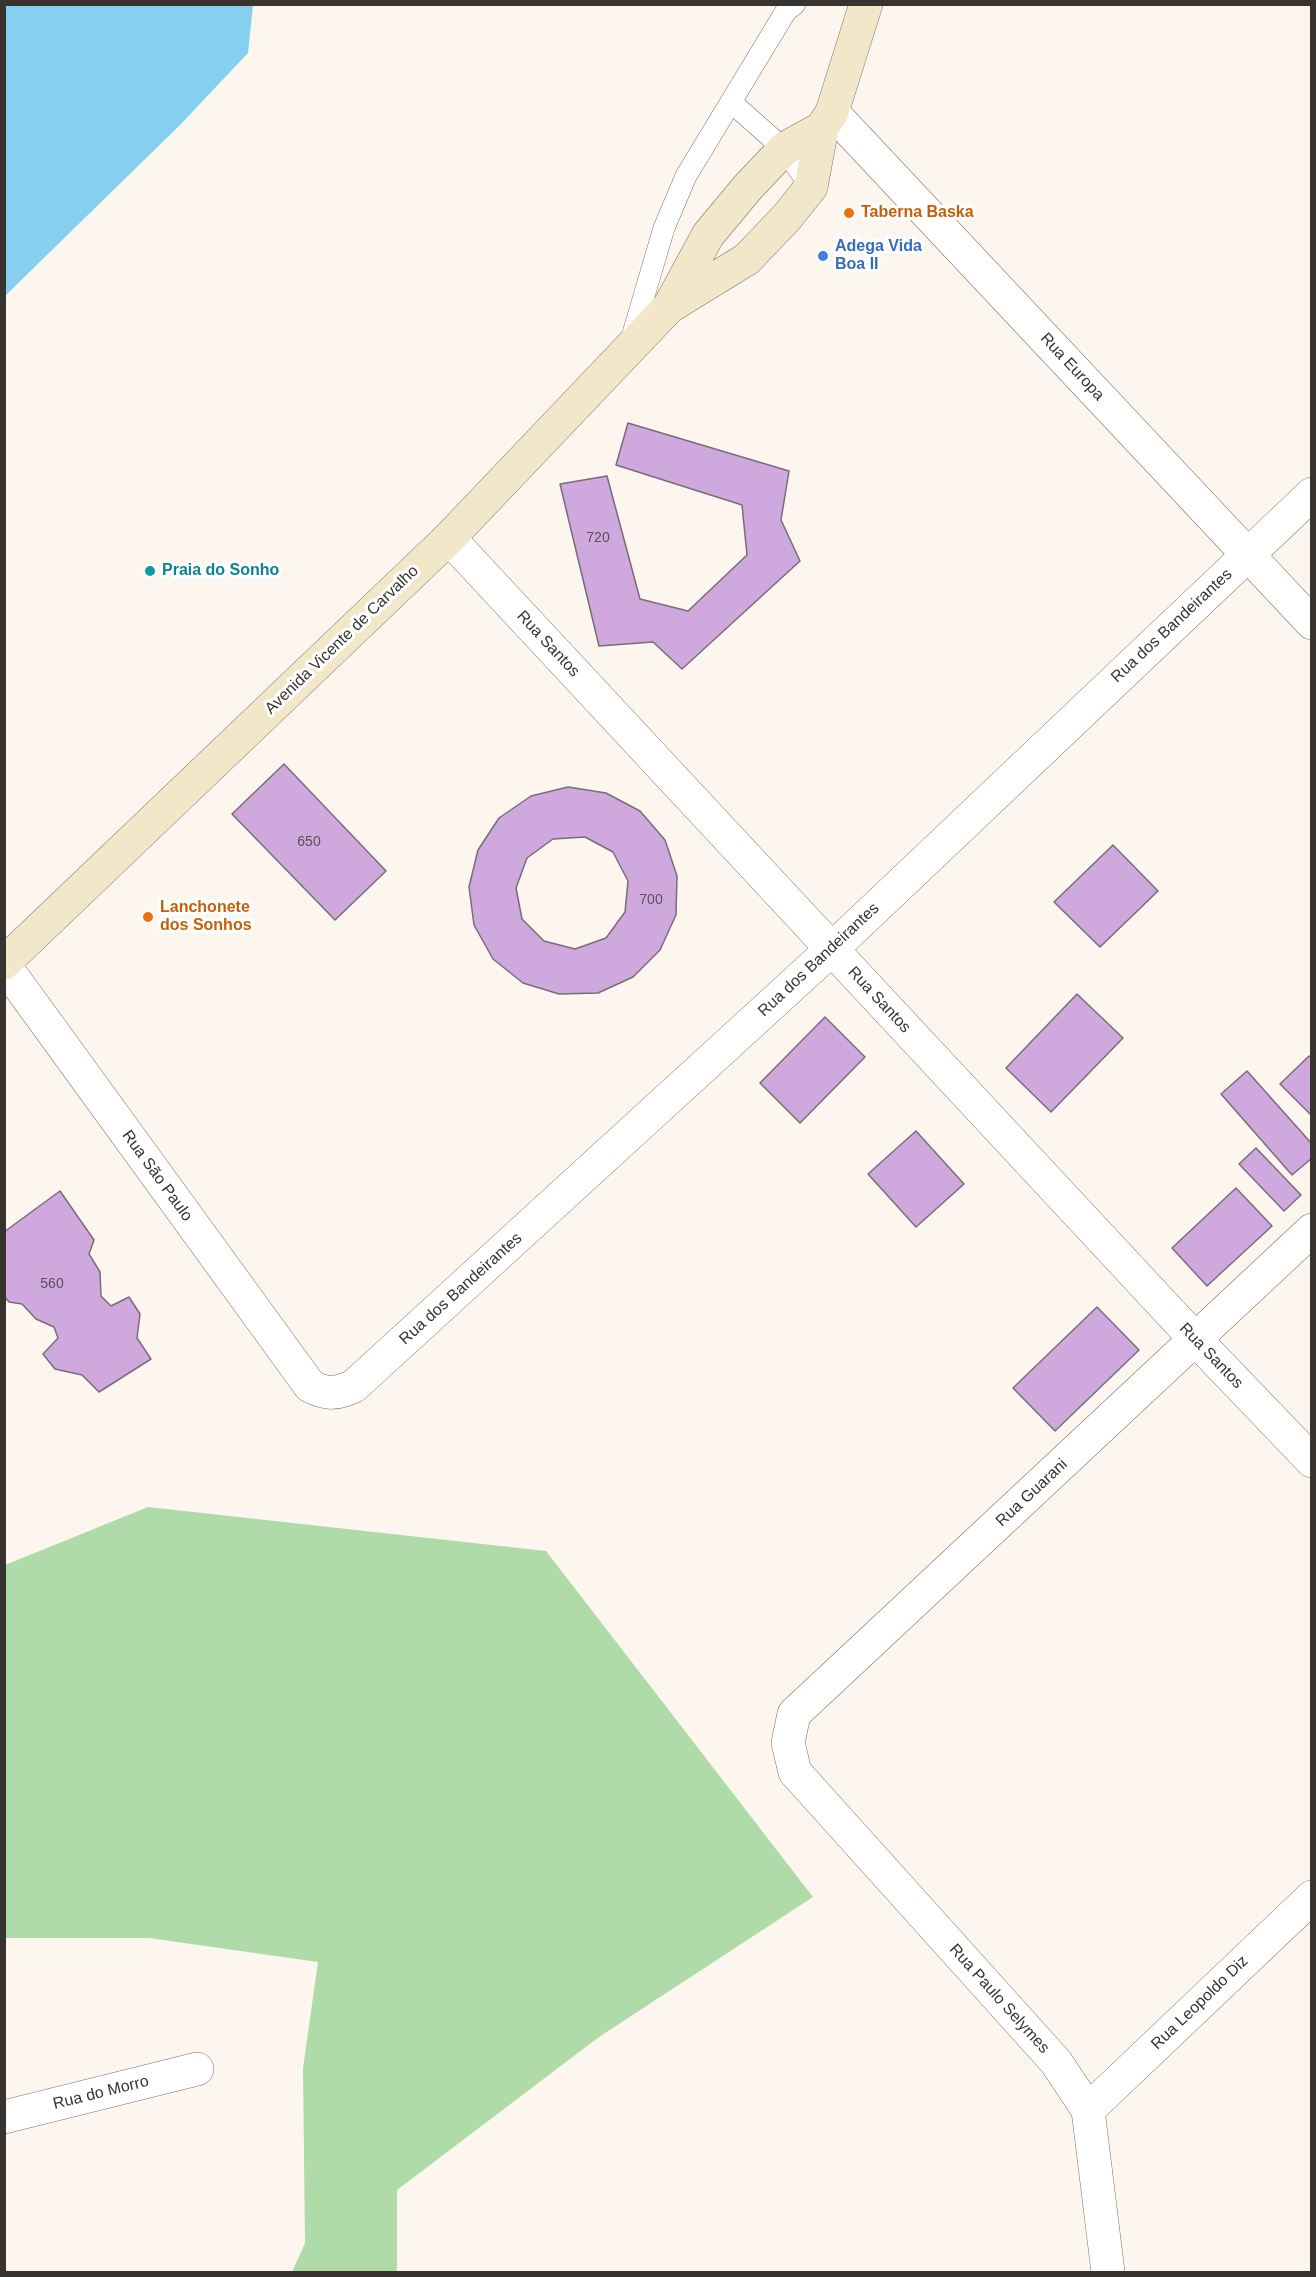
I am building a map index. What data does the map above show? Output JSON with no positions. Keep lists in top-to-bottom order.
{
  "streets": {
    "main road": ["Avenida Vicente de Carvalho"],
    "street": [
      "Rua Europa",
      "Rua dos Bandeirantes",
      "Rua Santos",
      "Rua São Paulo",
      "Rua Guarani",
      "Rua Paulo Selymes",
      "Rua Leopoldo Diz",
      "Rua do Morro"
    ]
  },
  "crossings": [
    ["Rua Europa", "Rua dos Bandeirantes"],
    ["Rua Europa", "Avenida Vicente de Carvalho"],
    ["Rua dos Bandeirantes", "Rua Santos"],
    ["Rua dos Bandeirantes", "Rua São Paulo"],
    ["Avenida Vicente de Carvalho", "Rua Santos"],
    ["Avenida Vicente de Carvalho", "Rua São Paulo"],
    ["Rua Santos", "Rua Guarani"],
    ["Rua Guarani", "Rua Paulo Selymes"],
    ["Rua Paulo Selymes", "Rua Leopoldo Diz"]
  ],
  "places": [
    "Taberna Baska",
    "Adega Vida Boa II",
    "Praia do Sonho",
    "Lanchonete dos Sonhos"
  ],
  "house_numbers": [
    "720",
    "650",
    "700",
    "560"
  ]
}
